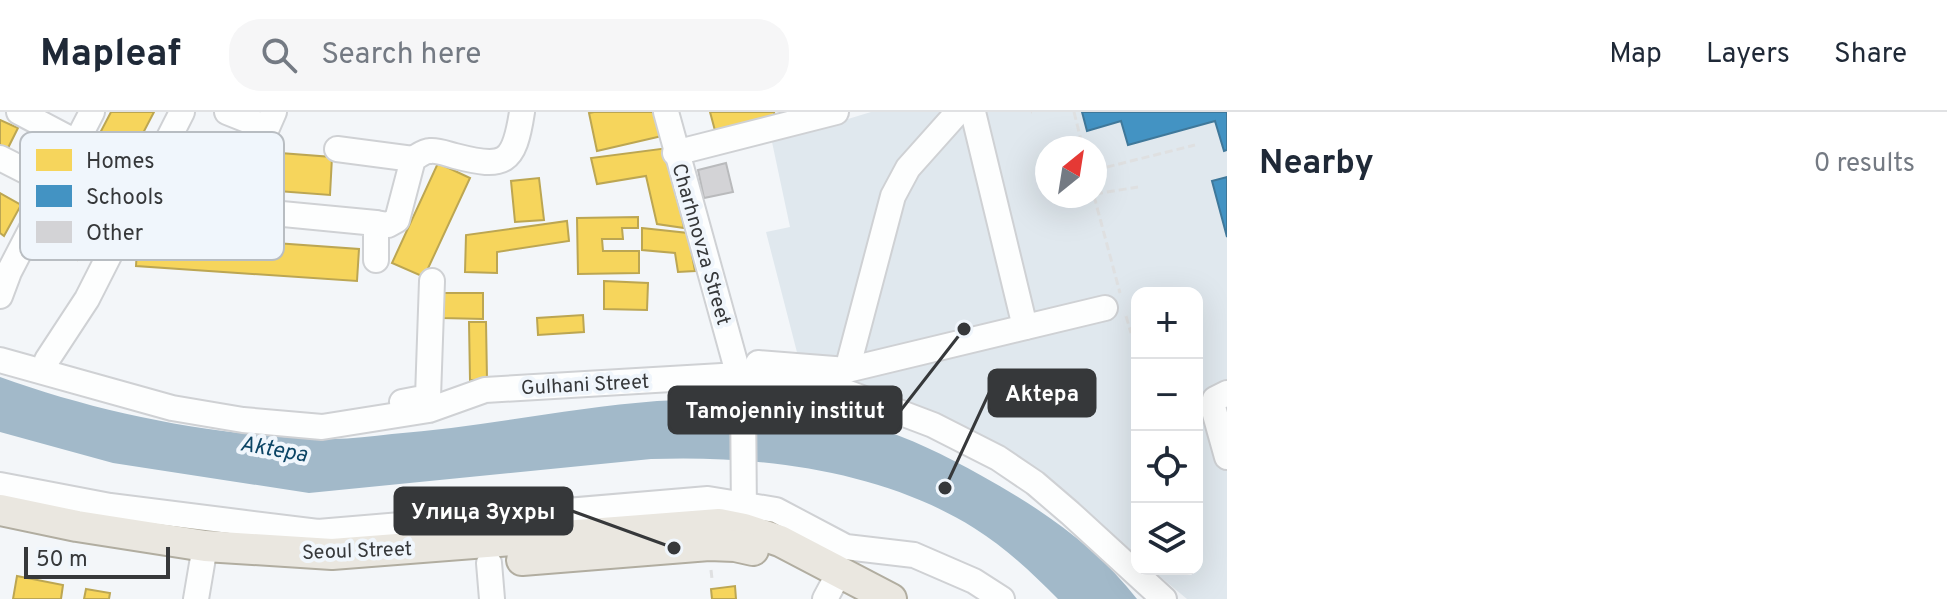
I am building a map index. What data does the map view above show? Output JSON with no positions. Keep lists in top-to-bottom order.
{
  "streets": {
    "main road": ["Seoul Street"],
    "street": ["Charhnovza Street", "Gulhani Street"]
  },
  "crossings": [
    ["Charhnovza Street", "Gulhani Street"],
    ["Charhnovza Street", "Seoul Street"]
  ],
  "water": ["Aktepa"],
  "places": ["Tamojenniy institut", "Aktepa", "Улица Зухры"],
  "legend": ["Homes", "Schools", "Other"],
  "scale_bar": "50 m",
  "north": "top right",
  "page": {
    "header": "Mapleaf",
    "search": "Search here",
    "nav": ["Map", "Layers", "Share"],
    "heading": ["Nearby", "0 results"],
    "map_buttons": ["+", "−"],
    "scale": "50 m"
  }
}
